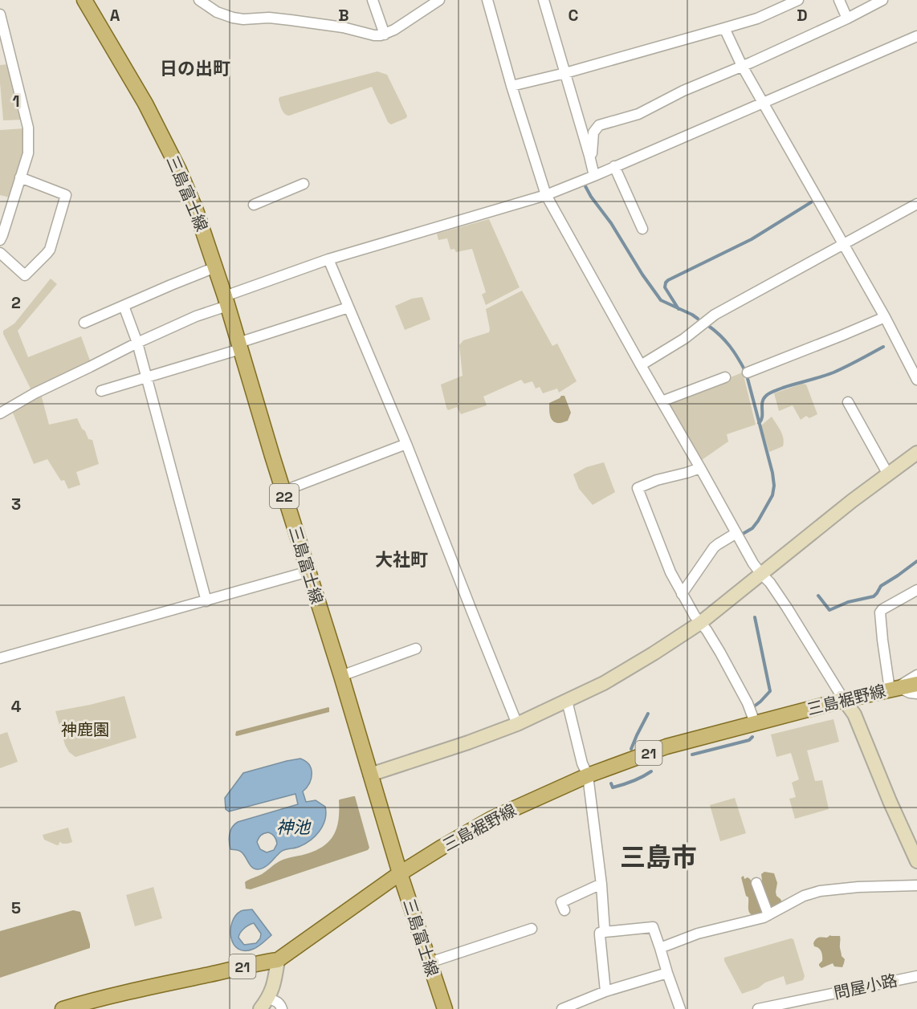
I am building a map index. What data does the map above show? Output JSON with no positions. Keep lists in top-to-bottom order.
{
  "streets": {
    "main road": [
      "三島富士線",
      "22",
      "三島裾野線",
      "21"
    ],
    "street": ["問屋小路"]
  },
  "crossings": [
    ["三島富士線", "三島裾野線"]
  ],
  "districts": ["日の出町", "大社町", "三島市"],
  "water": ["神池"],
  "parks": ["神鹿園"],
  "grid": {
    "columns": [
      "A",
      "B",
      "C",
      "D"
    ],
    "rows": [
      "1",
      "2",
      "3",
      "4",
      "5"
    ]
  }
}
